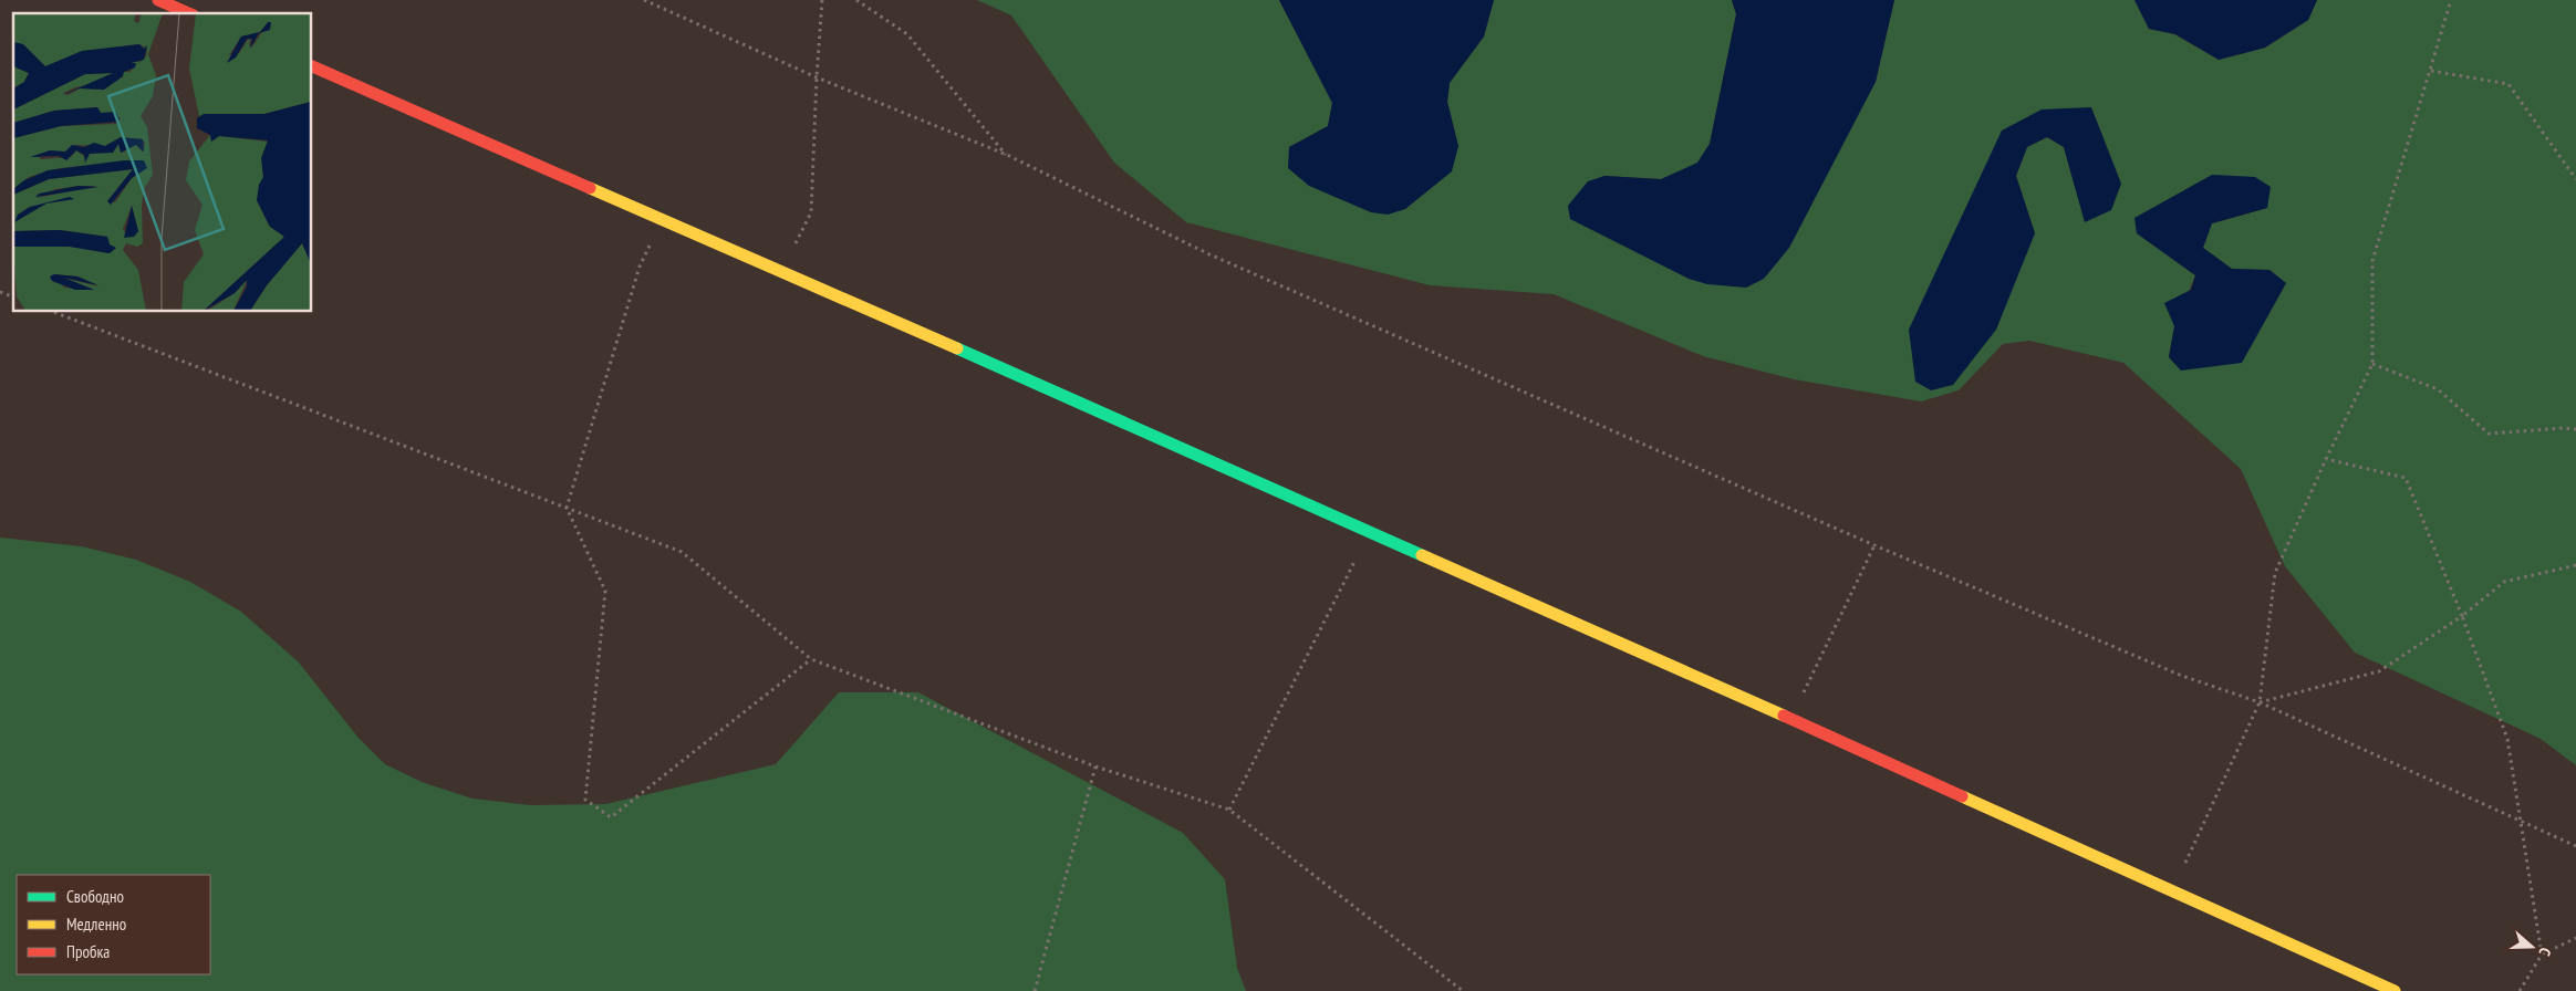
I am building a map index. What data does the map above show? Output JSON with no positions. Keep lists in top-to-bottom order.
{
  "legend": ["Свободно", "Медленно", "Пробка"],
  "north": "right"
}
